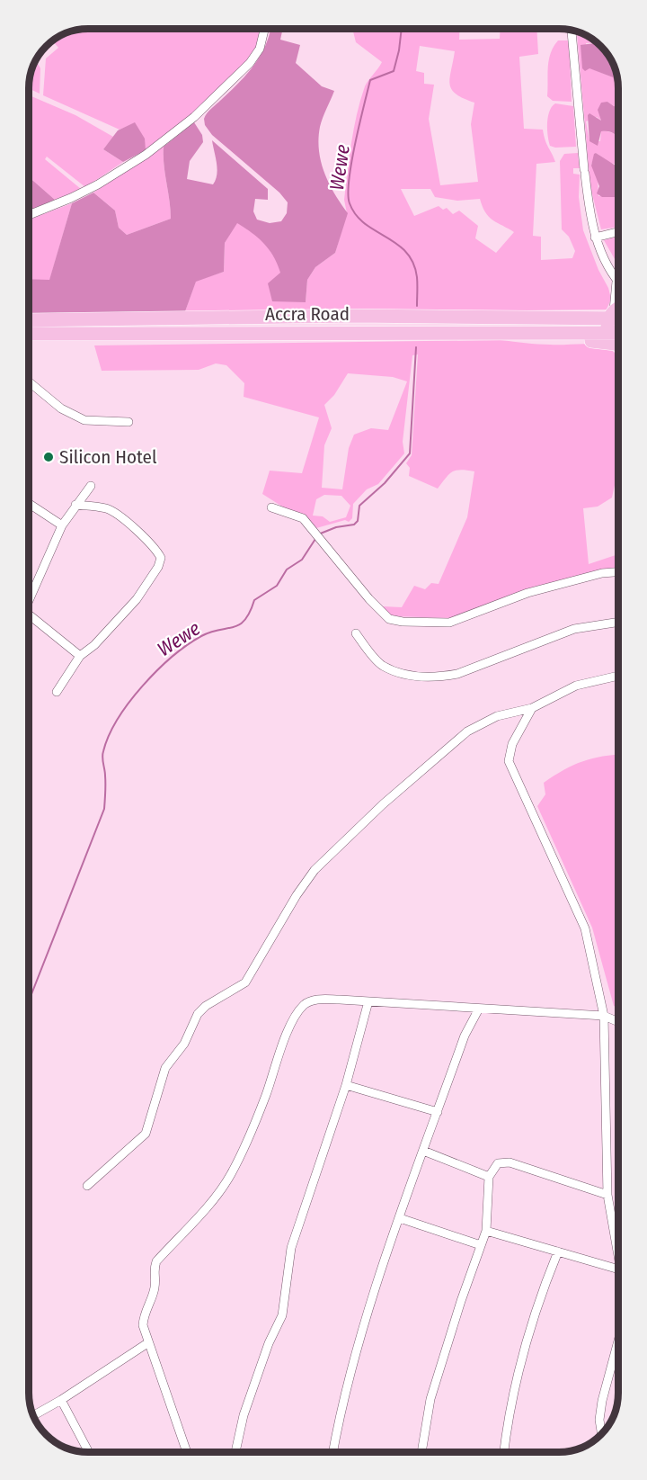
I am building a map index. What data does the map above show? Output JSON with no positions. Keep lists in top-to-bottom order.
{
  "streets": {
    "highway": ["Accra Road"]
  },
  "water": ["Wewe"],
  "places": ["Silicon Hotel"]
}
